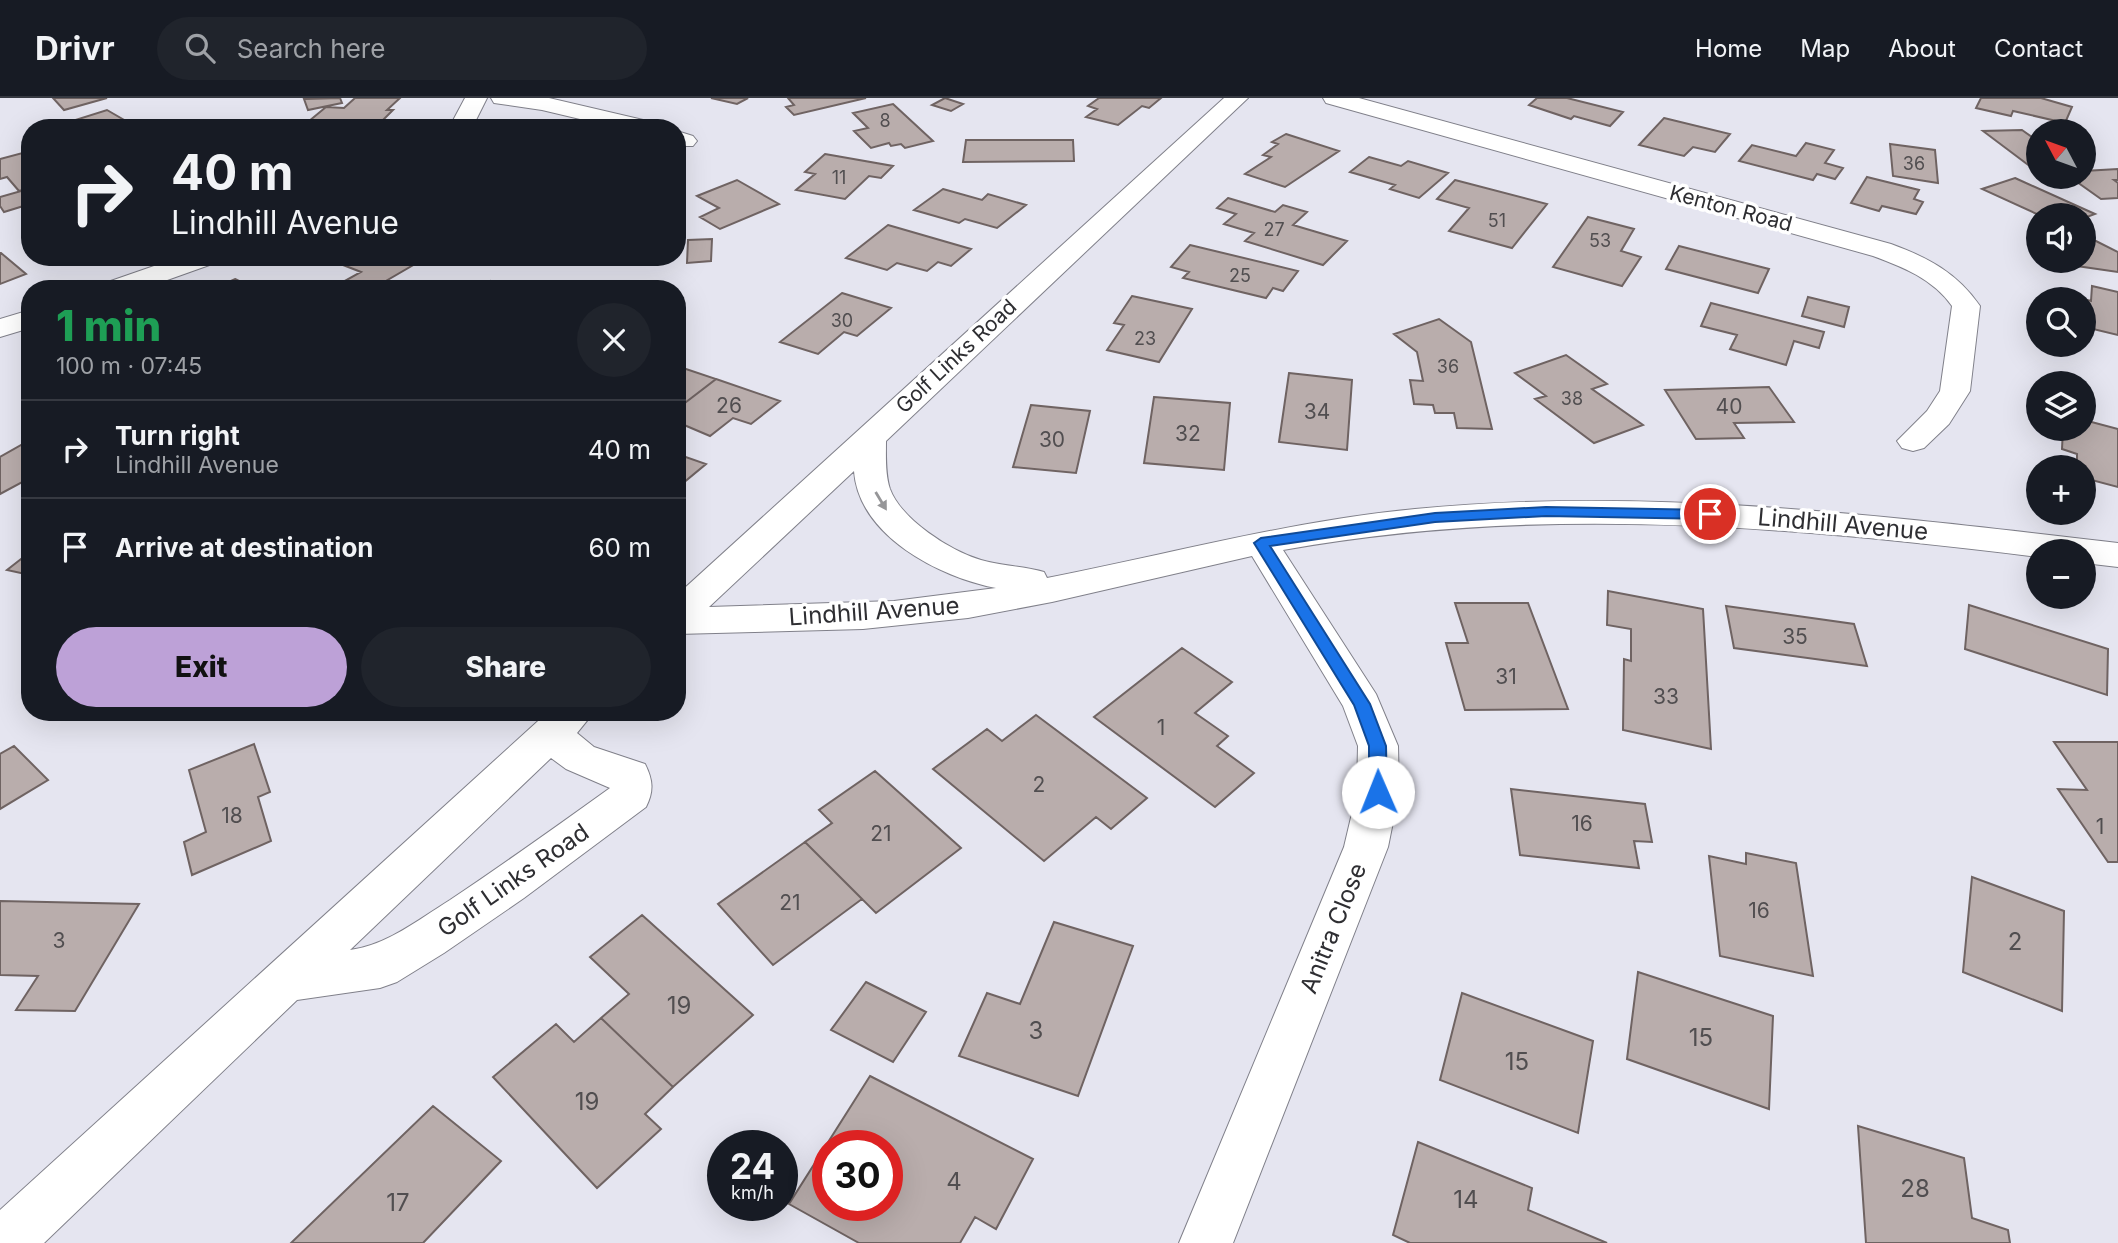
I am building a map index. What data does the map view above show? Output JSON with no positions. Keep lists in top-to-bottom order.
{
  "streets": {
    "street": [
      "Kenton Road",
      "Golf Links Road",
      "Lindhill Avenue",
      "Anitra Close"
    ]
  },
  "crossings": [
    ["Golf Links Road", "Lindhill Avenue"],
    ["Lindhill Avenue", "Anitra Close"]
  ],
  "house_numbers": [
    "8",
    "36",
    "11",
    "51",
    "27",
    "53",
    "25",
    "30",
    "23",
    "36",
    "38",
    "26",
    "40",
    "34",
    "32",
    "30",
    "35",
    "31",
    "33",
    "1",
    "2",
    "18",
    "16",
    "1",
    "21",
    "21",
    "16",
    "3",
    "2",
    "19",
    "3",
    "15",
    "15",
    "19",
    "4",
    "28",
    "14",
    "17"
  ],
  "north": "top left",
  "page": {
    "header": "Drivr",
    "search": "Search here",
    "nav": [
      "Home",
      "Map",
      "About",
      "Contact"
    ],
    "map_buttons": ["+", "−"],
    "turn": ["40 m", "Lindhill Avenue"],
    "heading": ["1 min", "100 m · 07:45"],
    "list": [
      {
        "name": "Turn right",
        "note": "Lindhill Avenue",
        "value": "40 m"
      },
      {
        "name": "Arrive at destination",
        "value": "60 m"
      }
    ],
    "buttons": ["Exit", "Share"],
    "speed": "24 km/h",
    "limit": "30"
  }
}
